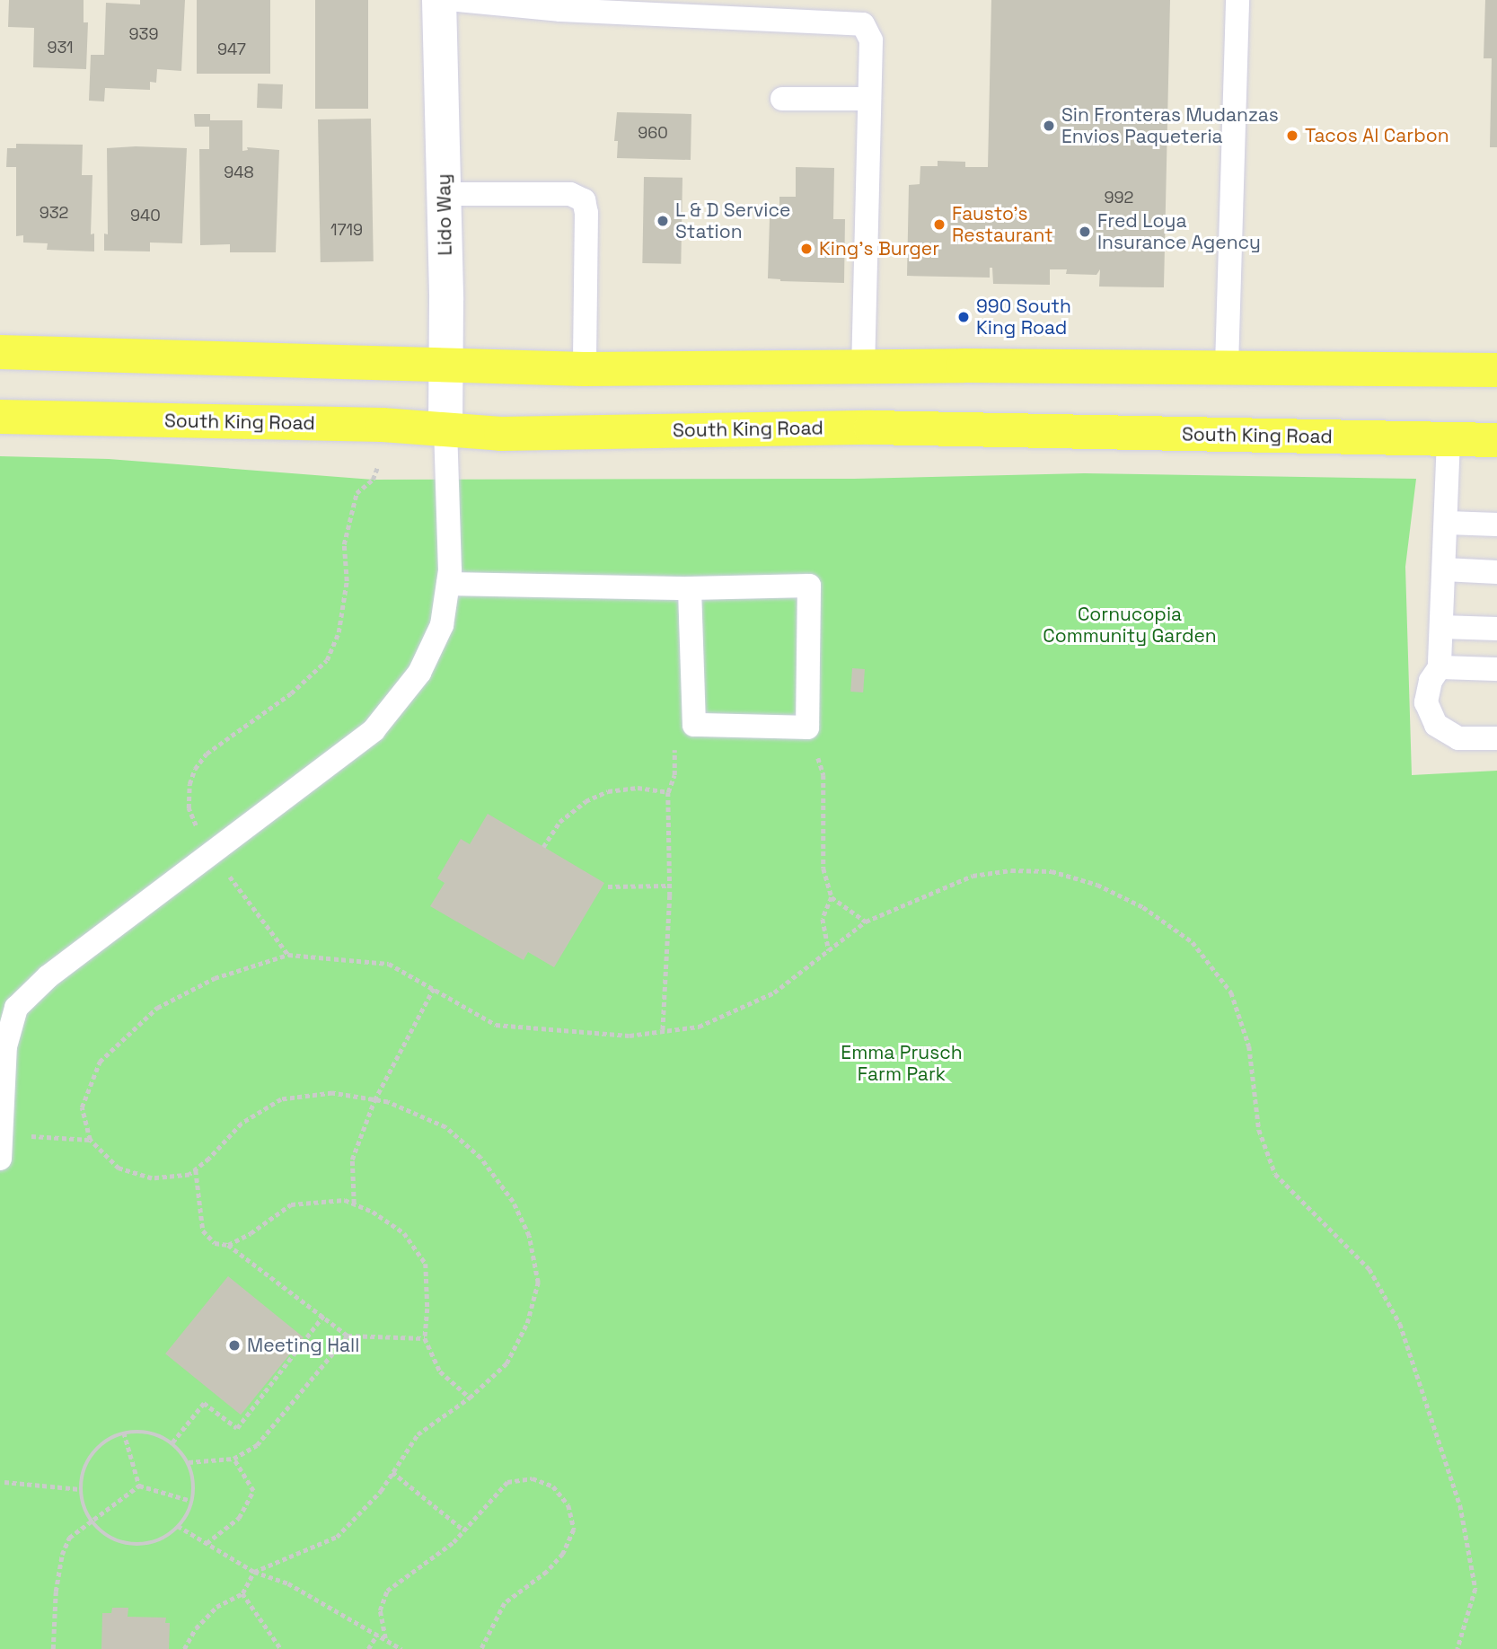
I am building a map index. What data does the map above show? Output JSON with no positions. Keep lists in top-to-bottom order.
{
  "streets": {
    "main road": ["South King Road"],
    "street": ["Lido Way"]
  },
  "crossings": [
    ["Lido Way", "South King Road"]
  ],
  "parks": ["Cornucopia Community Garden", "Emma Prusch Farm Park"],
  "places": [
    "Sin Fronteras Mudanzas Envios Paqueteria",
    "Tacos Al Carbon",
    "L & D Service Station",
    "Fausto's Restaurant",
    "Fred Loya Insurance Agency",
    "King's Burger",
    "990 South King Road",
    "Meeting Hall"
  ],
  "house_numbers": [
    "939",
    "931",
    "947",
    "960",
    "948",
    "992",
    "932",
    "940",
    "1719"
  ]
}
